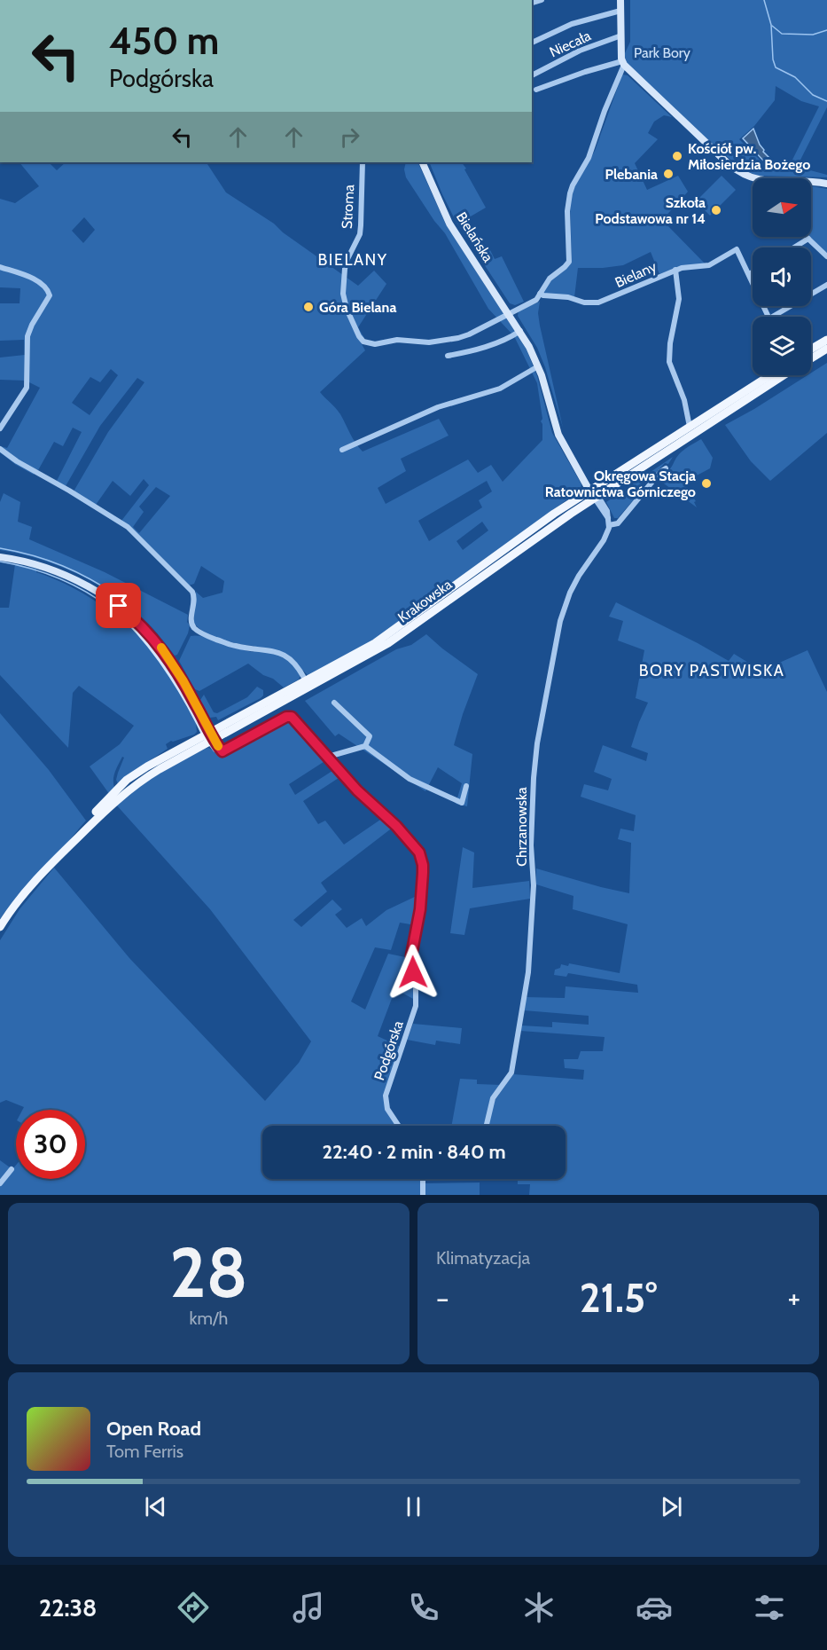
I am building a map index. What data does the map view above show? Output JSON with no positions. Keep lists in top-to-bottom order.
{
  "streets": {
    "main road": ["Krakowska"],
    "street": [
      "Niecała",
      "Stroma",
      "Bielańska",
      "Bielany",
      "Chrzanowska",
      "Podgórska"
    ]
  },
  "crossings": [
    ["Stroma", "Bielańska"],
    ["Bielańska", "Krakowska"],
    ["Krakowska", "Podgórska"]
  ],
  "districts": ["BIELANY", "BORY PASTWISKA"],
  "parks": ["Park Bory"],
  "places": [
    "Kościół pw. Miłosierdzia Bożego",
    "Plebania",
    "Szkoła Podstawowa nr 14",
    "Góra Bielana",
    "Okręgowa Stacja Ratownictwa Górniczego"
  ],
  "north": "right",
  "page": {
    "turn": ["450 m", "Podgórska"],
    "limit": "30",
    "trip": "22:40 · 2 min · 840 m",
    "tile": [
      ["28", "km/h"],
      "Klimatyzacja"
    ],
    "heat": ["−", "21.5°", "+"],
    "song": ["Open Road", "Tom Ferris"],
    "tabs": "22:38"
  }
}
